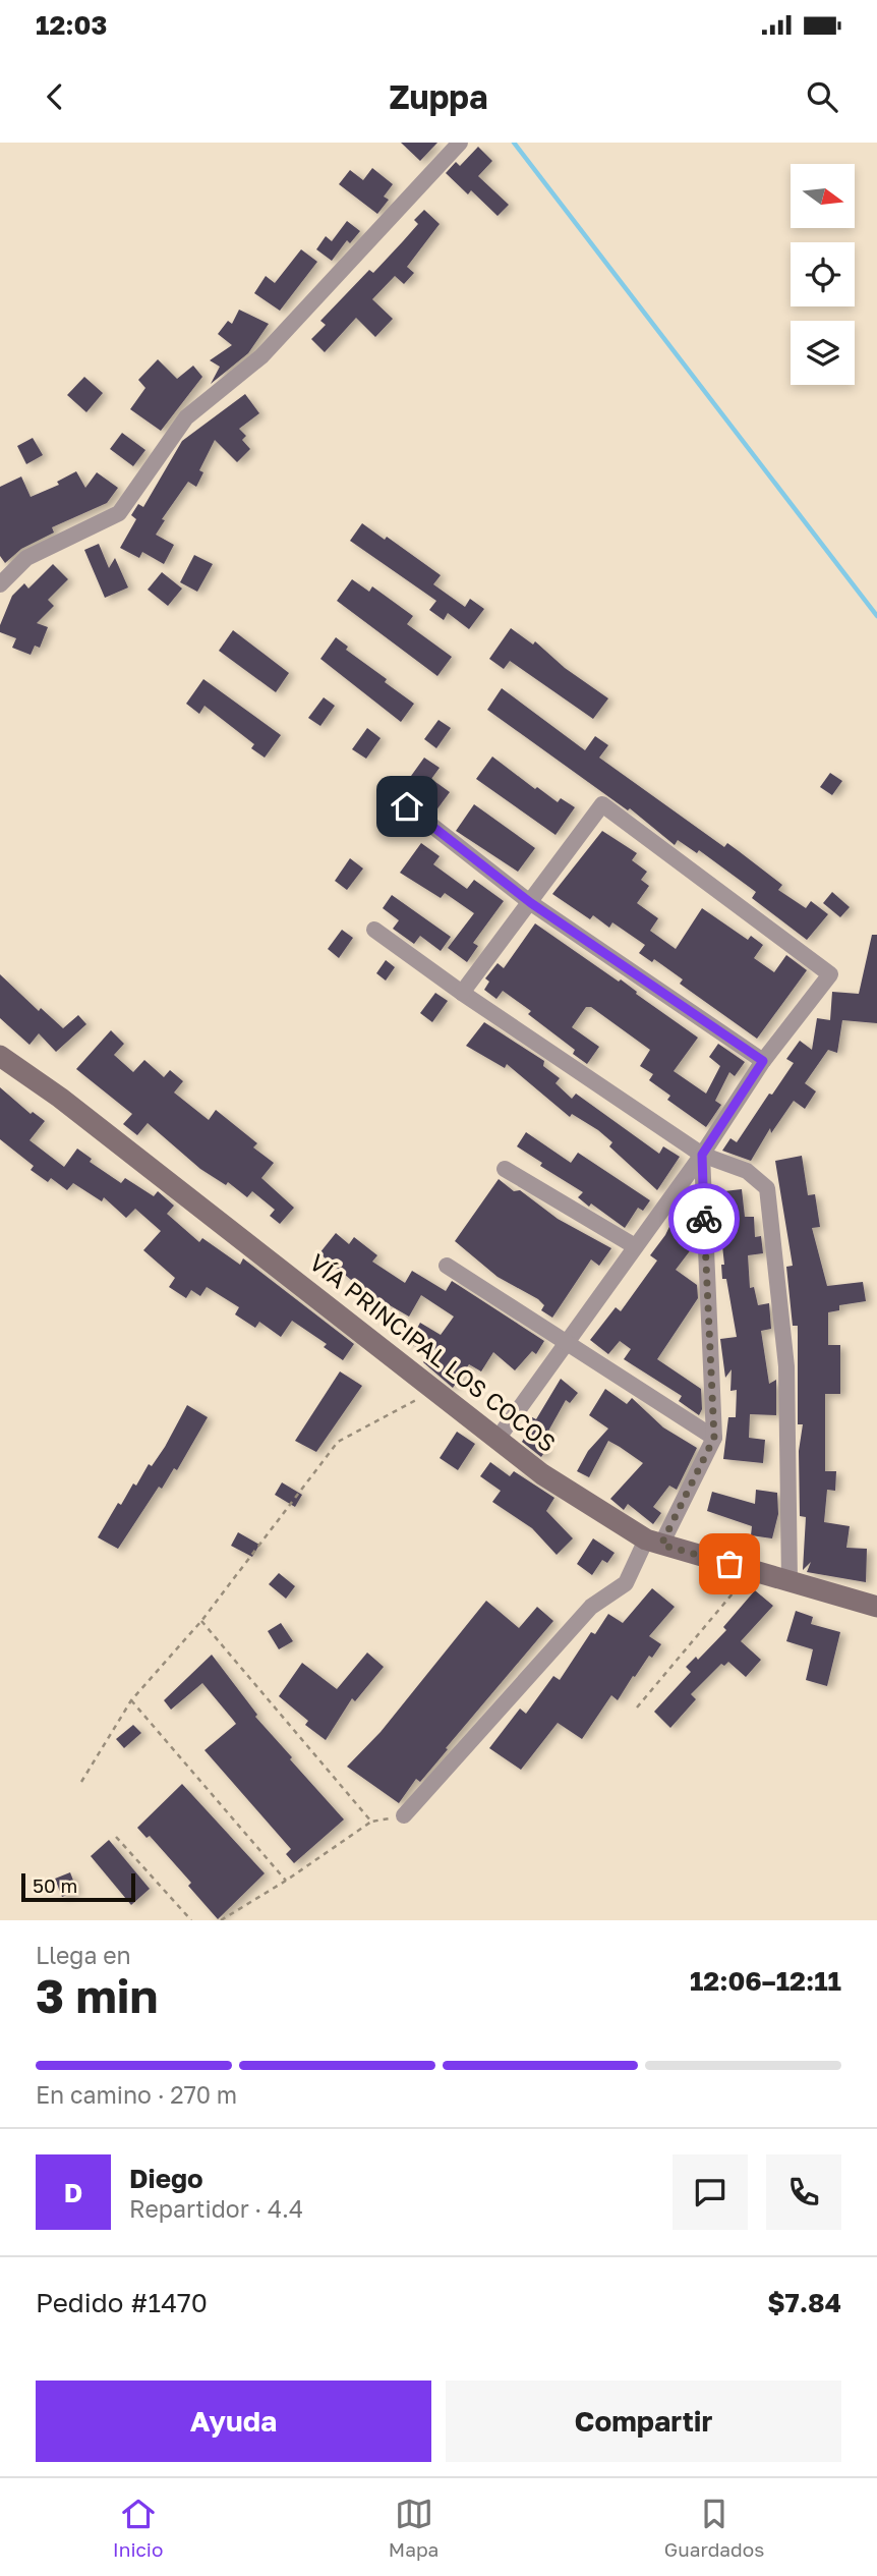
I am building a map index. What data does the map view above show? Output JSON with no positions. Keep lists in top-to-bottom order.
{
  "streets": {
    "street": ["VÍA PRINCIPAL LOS COCOS"]
  },
  "scale_bar": "50 m",
  "north": "right",
  "page": {
    "status": "12:03",
    "header": "Zuppa",
    "scale": "50 m",
    "heading": ["3 min", "Llega en", "12:06–12:11"],
    "panel": [
      "Diego",
      "Repartidor · 4.4",
      "Pedido #1470",
      "$7.84"
    ],
    "bar": "En camino · 270 m",
    "round": "D",
    "buttons": ["Ayuda", "Compartir"],
    "tabs": ["Inicio", "Mapa", "Guardados"]
  }
}
